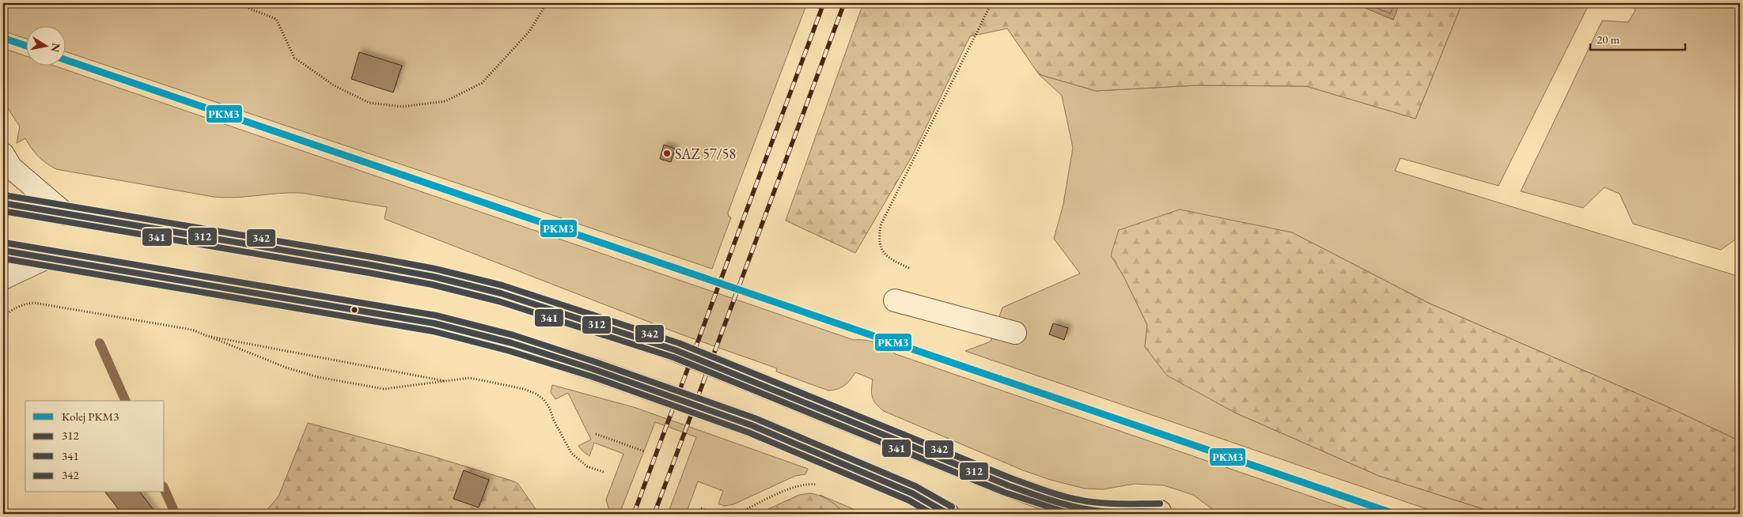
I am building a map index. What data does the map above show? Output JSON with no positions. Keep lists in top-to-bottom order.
{
  "places": ["SAZ 57/58"],
  "lines": [
    "rail line PKM3",
    "transit line 342",
    "transit line 312",
    "transit line 341"
  ],
  "legend": [
    "Kolej PKM3",
    "312",
    "341",
    "342"
  ],
  "scale_bar": "20 m",
  "north": "right"
}
